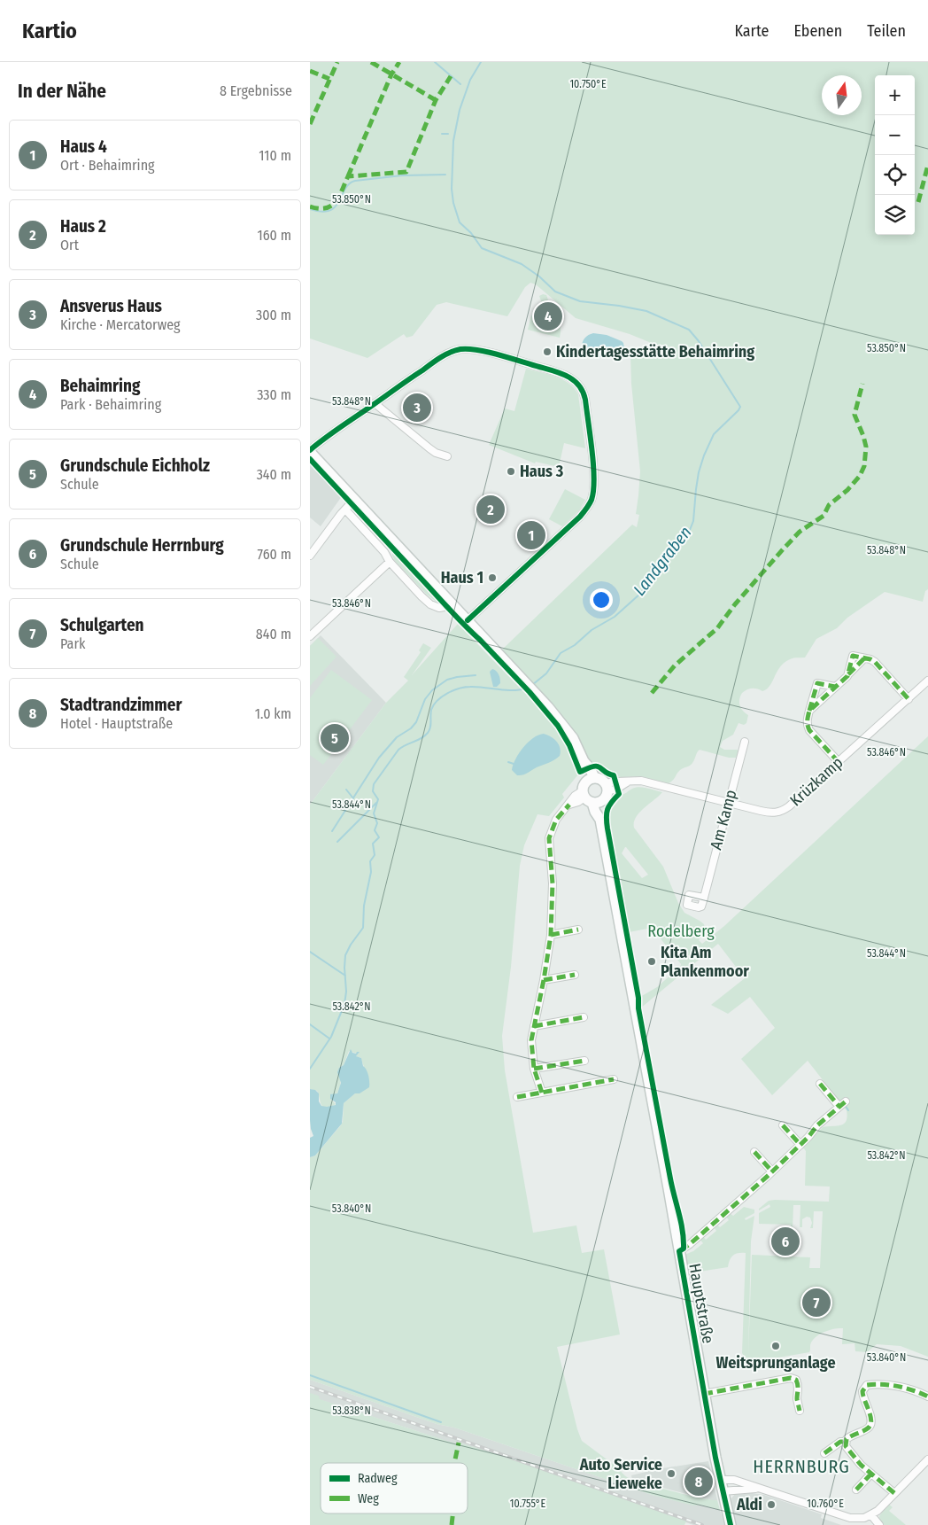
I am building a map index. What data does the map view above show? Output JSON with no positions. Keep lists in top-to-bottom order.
{
  "streets": {
    "main road": ["Hauptstraße"],
    "street": ["Krüzkamp", "Am Kamp"]
  },
  "crossings": [
    ["Krüzkamp", "Am Kamp"],
    ["Krüzkamp", "Hauptstraße"]
  ],
  "districts": ["HERRNBURG"],
  "water": ["Landgraben"],
  "parks": ["Rodelberg"],
  "places": [
    "Kindertagesstätte Behaimring",
    "Haus 3",
    "Haus 1",
    "Kita Am Plankenmoor",
    "Weitsprunganlage",
    "Auto Service Lieweke",
    "Aldi"
  ],
  "legend": ["Radweg", "Weg"],
  "north": "top",
  "page": {
    "header": "Kartio",
    "nav": ["Karte", "Ebenen", "Teilen"],
    "heading": ["In der Nähe", "8 Ergebnisse"],
    "map_buttons": ["+", "−"],
    "list": [
      {
        "mark": "1",
        "name": "Haus 4",
        "note": "Ort · Behaimring",
        "value": "110 m"
      },
      {
        "mark": "2",
        "name": "Haus 2",
        "note": "Ort",
        "value": "160 m"
      },
      {
        "mark": "3",
        "name": "Ansverus Haus",
        "note": "Kirche · Mercatorweg",
        "value": "300 m"
      },
      {
        "mark": "4",
        "name": "Behaimring",
        "note": "Park · Behaimring",
        "value": "330 m"
      },
      {
        "mark": "5",
        "name": "Grundschule Eichholz",
        "note": "Schule",
        "value": "340 m"
      },
      {
        "mark": "6",
        "name": "Grundschule Herrnburg",
        "note": "Schule",
        "value": "760 m"
      },
      {
        "mark": "7",
        "name": "Schulgarten",
        "note": "Park",
        "value": "840 m"
      },
      {
        "mark": "8",
        "name": "Stadtrandzimmer",
        "note": "Hotel · Hauptstraße",
        "value": "1.0 km"
      }
    ],
    "pins": [
      "4",
      "3",
      "2",
      "1",
      "5",
      "6",
      "7",
      "8"
    ]
  },
  "coordinates": [
    "10.750°E",
    "53.850°N",
    "53.848°N",
    "53.846°N",
    "53.844°N",
    "53.842°N",
    "53.840°N",
    "53.838°N",
    "10.755°E",
    "10.760°E"
  ]
}
